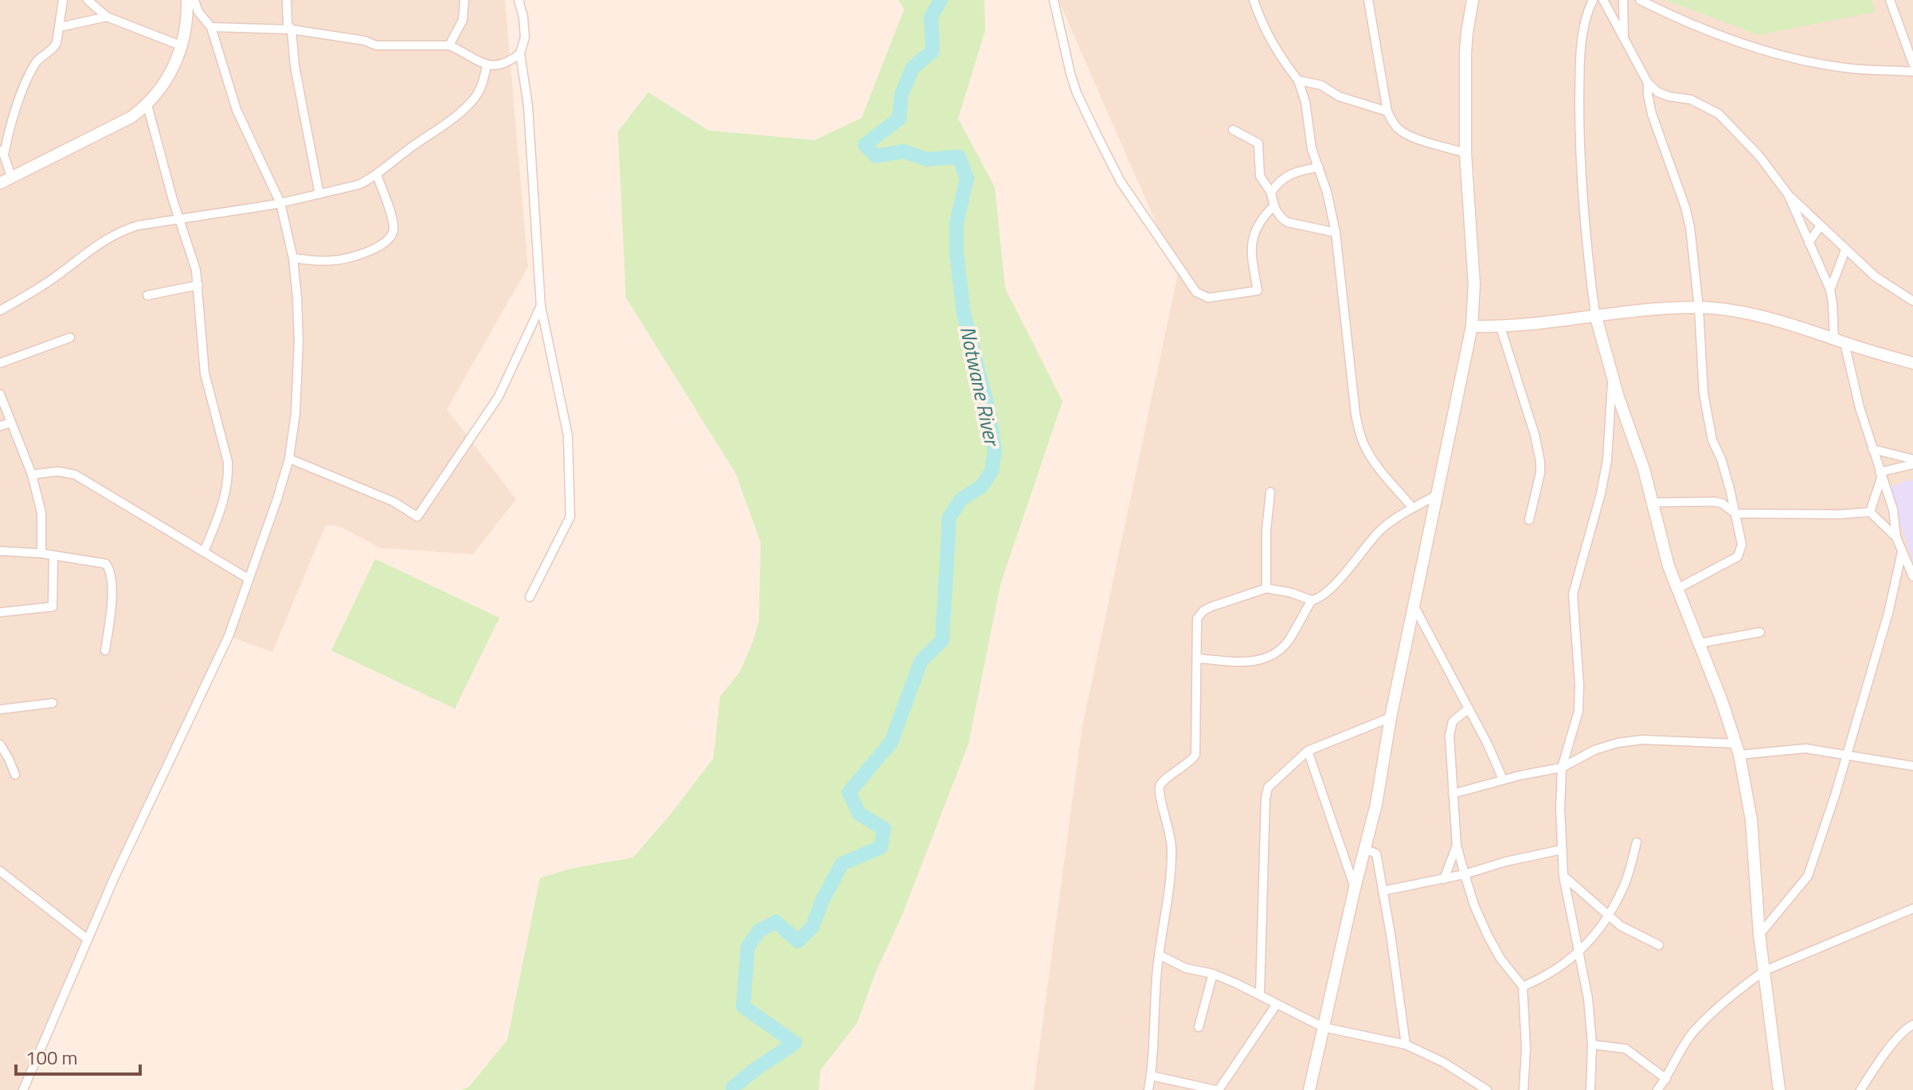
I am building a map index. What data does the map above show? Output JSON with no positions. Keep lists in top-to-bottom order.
{
  "water": ["Notwane River"],
  "scale_bar": "100 m"
}
